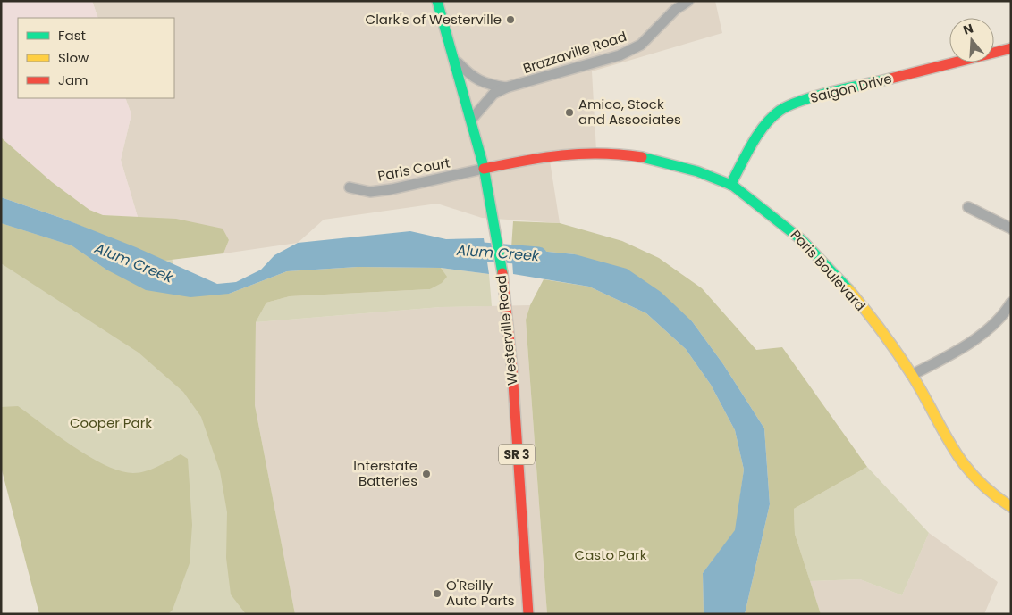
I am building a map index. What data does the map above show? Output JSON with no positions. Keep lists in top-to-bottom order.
{
  "streets": {
    "street": [
      "Brazzaville Road",
      "Saigon Drive",
      "Paris Court",
      "Paris Boulevard",
      "Westerville Road",
      "SR 3"
    ]
  },
  "crossings": [
    ["Brazzaville Road", "Westerville Road"],
    ["Saigon Drive", "Paris Boulevard"],
    ["Paris Court", "Paris Boulevard"],
    ["Paris Court", "Westerville Road"],
    ["Paris Boulevard", "Westerville Road"]
  ],
  "water": ["Alum Creek"],
  "parks": ["Cooper Park", "Casto Park"],
  "places": [
    "Clark's of Westerville",
    "Amico, Stock and Associates",
    "Interstate Batteries",
    "O'Reilly Auto Parts"
  ],
  "legend": ["Fast", "Slow", "Jam"],
  "north": "top"
}
